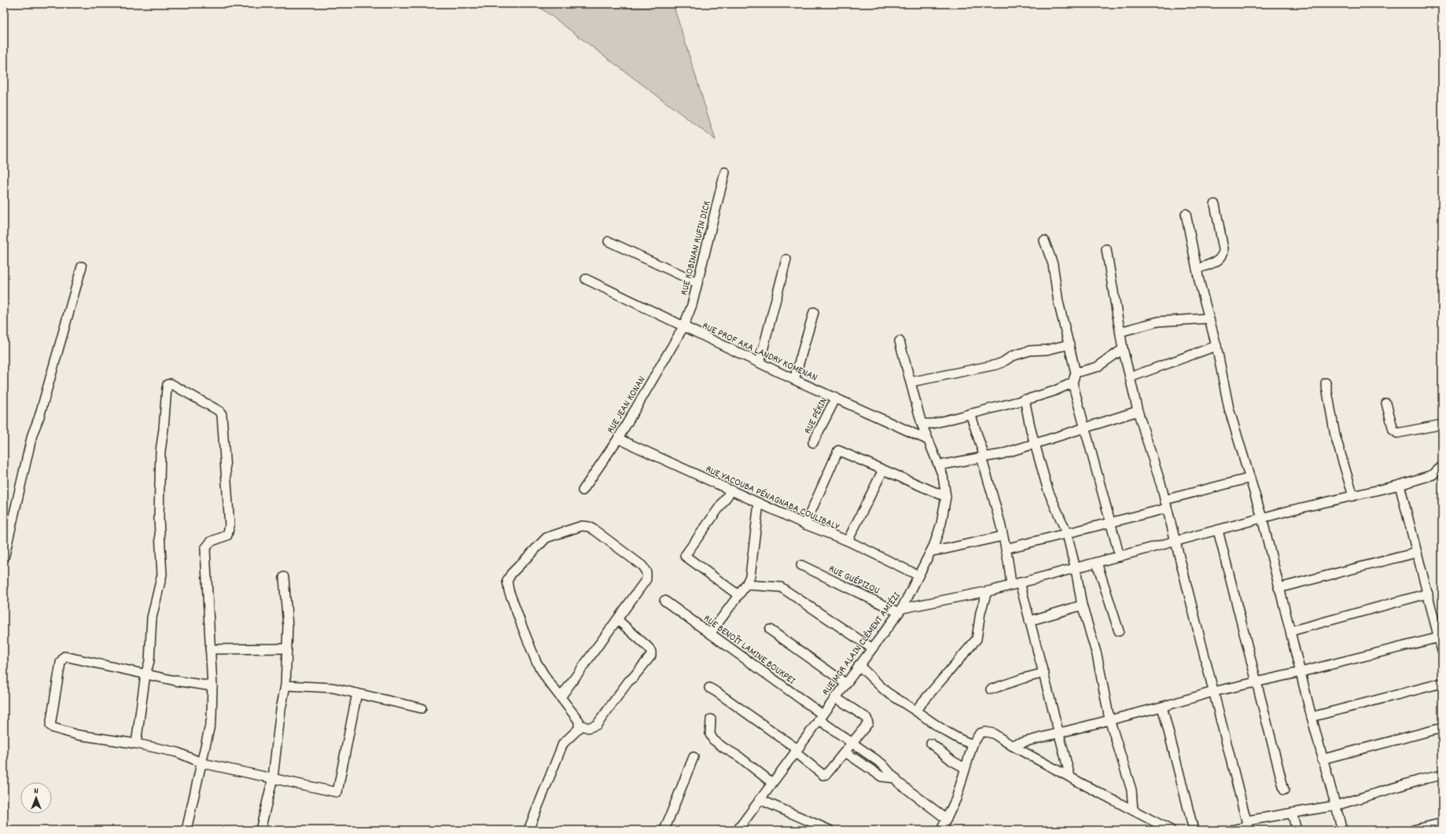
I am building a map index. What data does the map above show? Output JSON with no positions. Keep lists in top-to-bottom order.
{
  "streets": {
    "street": [
      "RUE KOBINAN RUFIN DICK",
      "RUE PROF AKA LANDRY KOMENAN",
      "RUE JEAN KONAN",
      "RUE PÉKIN",
      "RUE YACOUBA PÉNAGNABA COULIBALY",
      "RUE GUÉPIZOU",
      "RUE MGR ALAIN CLÉMENT AMIÉZI",
      "RUE BENOÎT LAMINE BOUKPEI"
    ]
  },
  "crossings": [
    ["RUE KOBINAN RUFIN DICK", "RUE PROF AKA LANDRY KOMENAN"],
    ["RUE KOBINAN RUFIN DICK", "RUE JEAN KONAN"],
    ["RUE PROF AKA LANDRY KOMENAN", "RUE JEAN KONAN"],
    ["RUE PROF AKA LANDRY KOMENAN", "RUE PÉKIN"],
    ["RUE PROF AKA LANDRY KOMENAN", "RUE MGR ALAIN CLÉMENT AMIÉZI"],
    ["RUE JEAN KONAN", "RUE YACOUBA PÉNAGNABA COULIBALY"],
    ["RUE YACOUBA PÉNAGNABA COULIBALY", "RUE MGR ALAIN CLÉMENT AMIÉZI"],
    ["RUE GUÉPIZOU", "RUE MGR ALAIN CLÉMENT AMIÉZI"],
    ["RUE MGR ALAIN CLÉMENT AMIÉZI", "RUE BENOÎT LAMINE BOUKPEI"]
  ],
  "north": "top"
}
